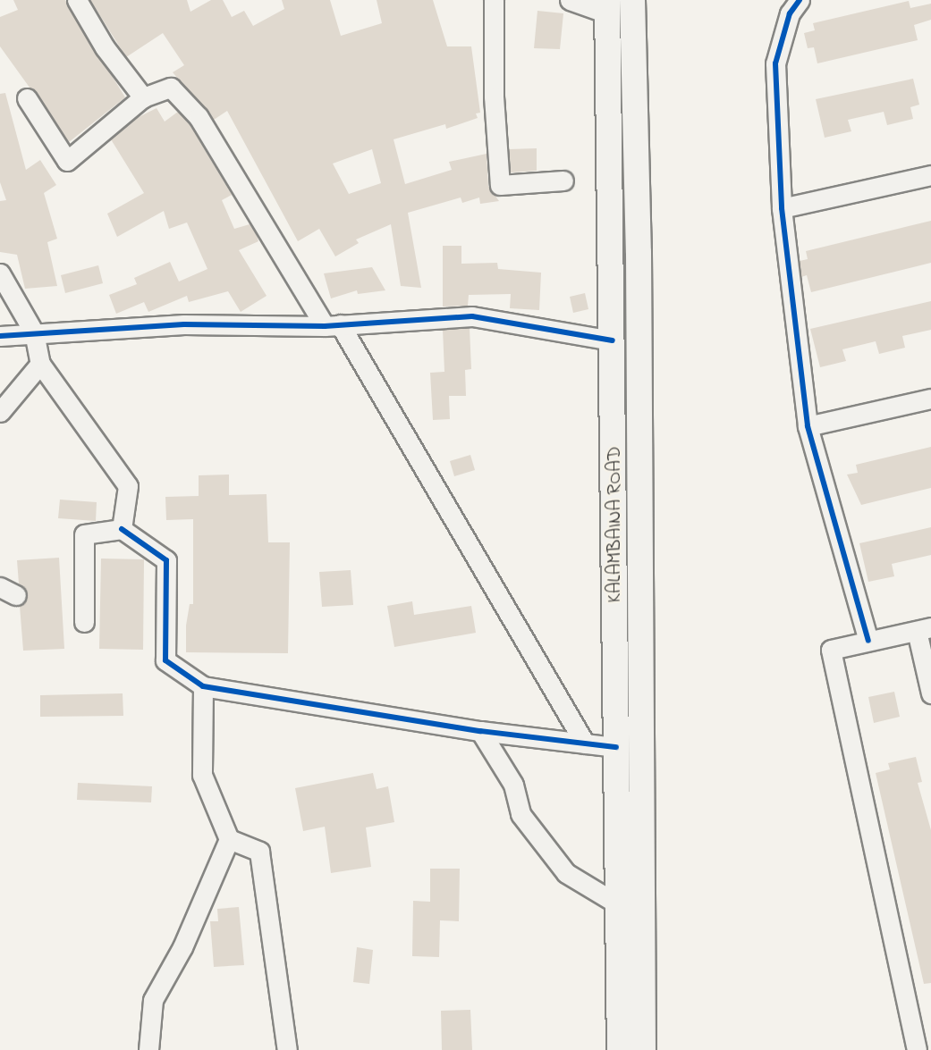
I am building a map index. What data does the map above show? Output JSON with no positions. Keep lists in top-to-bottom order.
{
  "streets": {
    "main road": ["KALAMBAINA ROAD"]
  }
}
